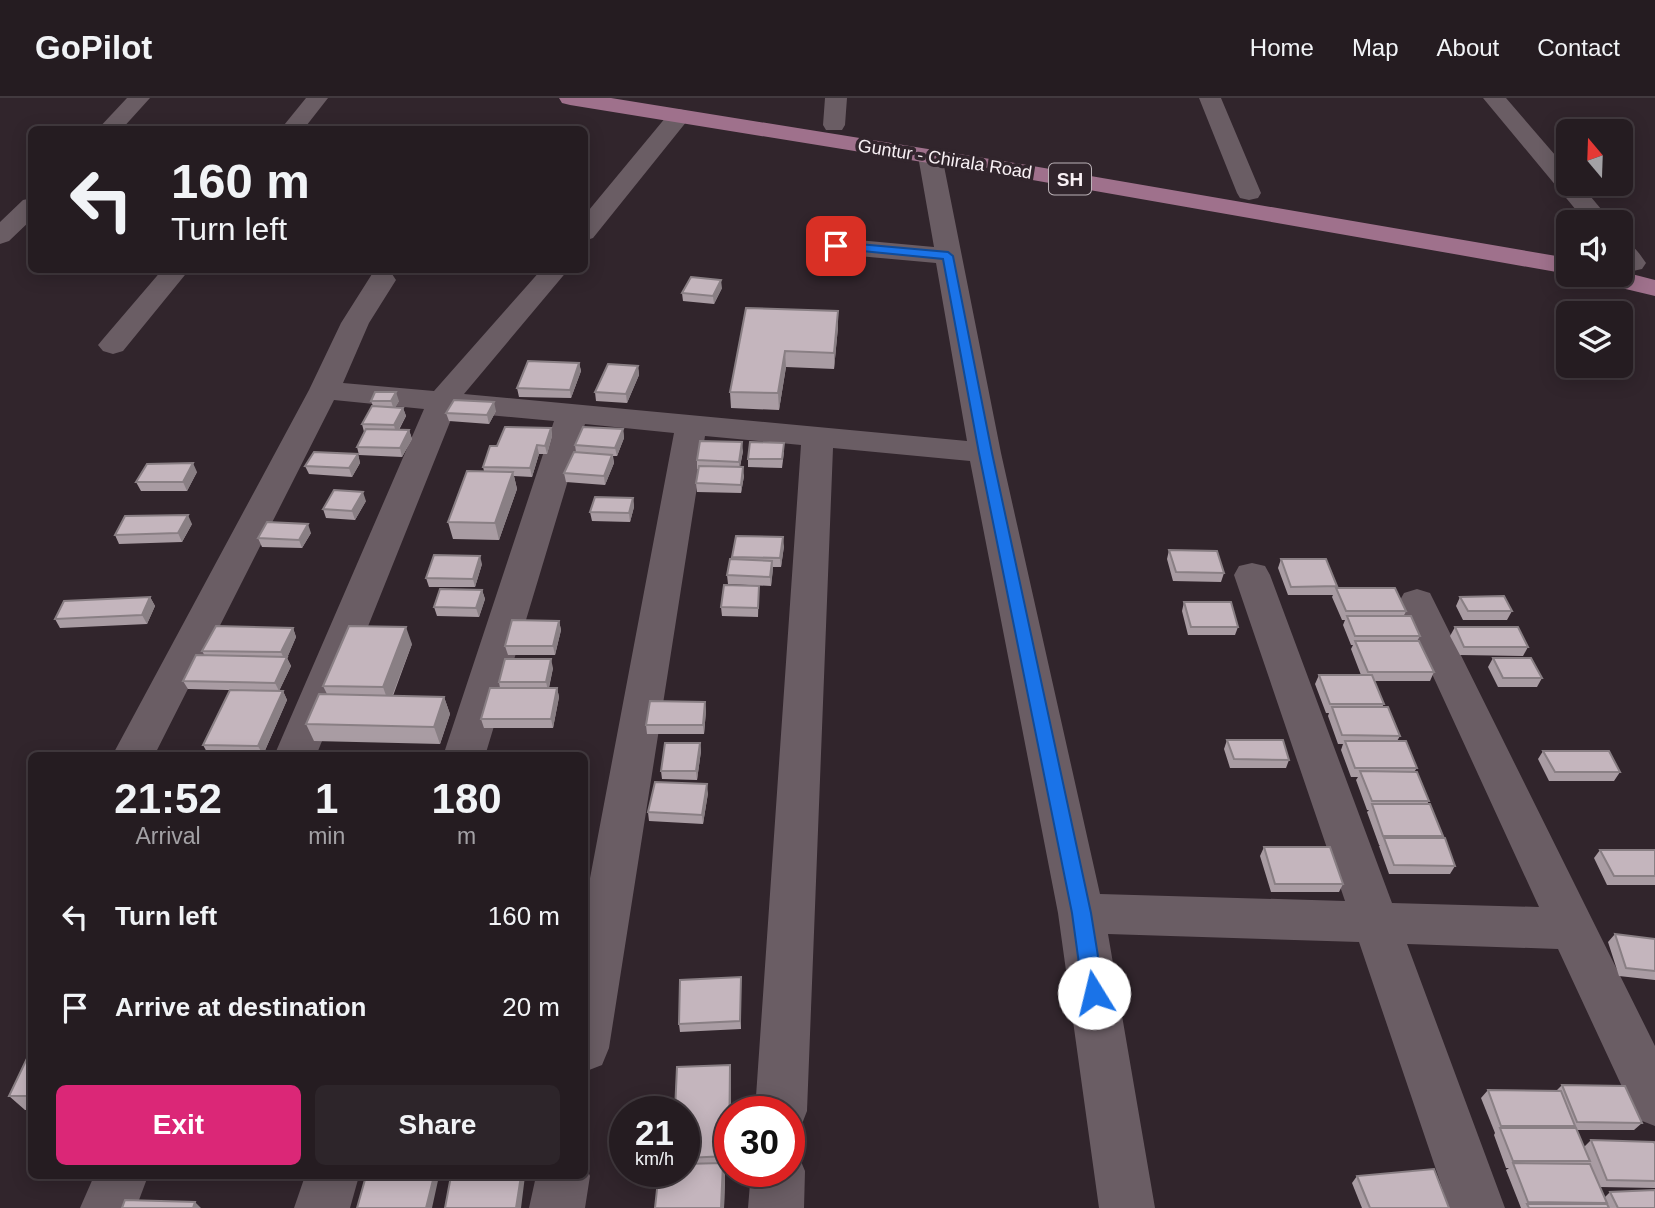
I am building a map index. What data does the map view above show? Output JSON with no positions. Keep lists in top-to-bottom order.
{
  "streets": {
    "main road": ["Guntur - Chirala Road", "SH"]
  },
  "north": "top",
  "page": {
    "header": "GoPilot",
    "nav": [
      "Home",
      "Map",
      "About",
      "Contact"
    ],
    "turn": ["160 m", "Turn left"],
    "eta": [
      "21:52",
      "Arrival",
      "1",
      "min",
      "180",
      "m"
    ],
    "list": [
      {
        "name": "Turn left",
        "value": "160 m"
      },
      {
        "name": "Arrive at destination",
        "value": "20 m"
      }
    ],
    "buttons": ["Exit", "Share"],
    "speed": "21 km/h",
    "limit": "30"
  }
}
